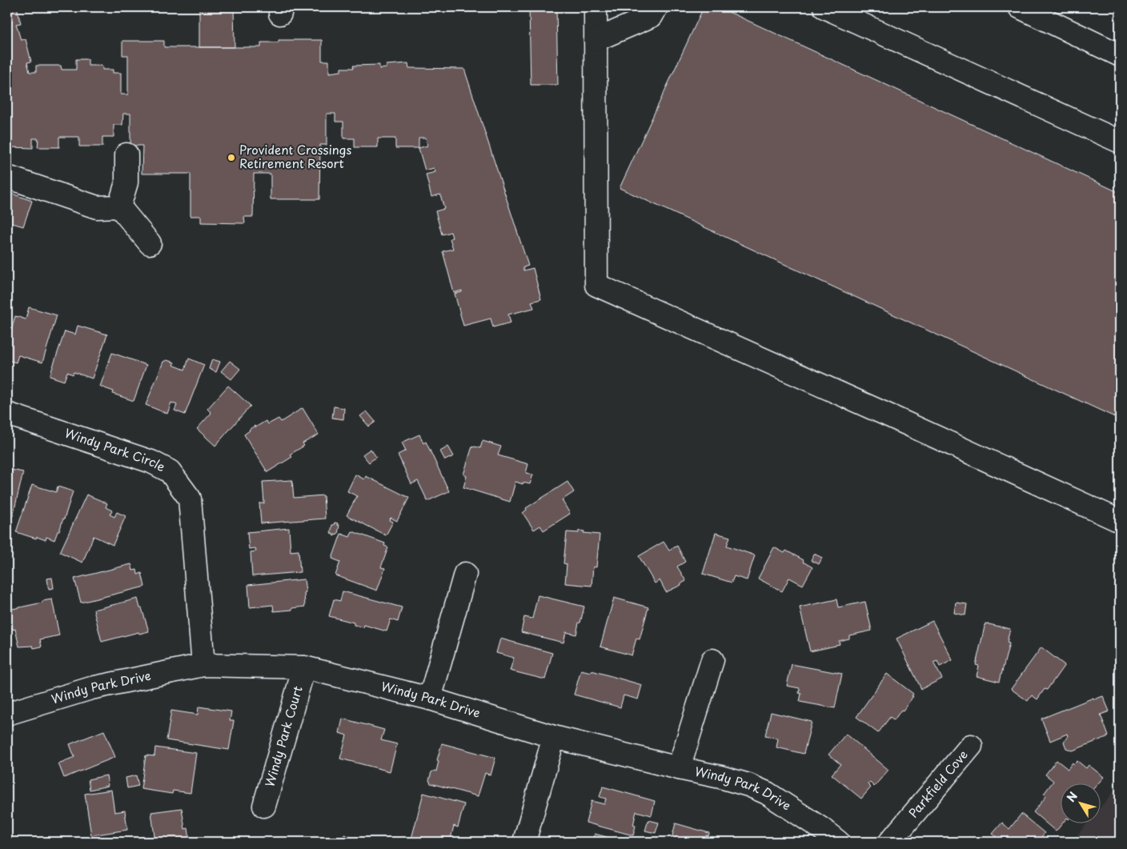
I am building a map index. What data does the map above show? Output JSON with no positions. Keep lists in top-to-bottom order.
{
  "streets": {
    "street": [
      "Windy Park Circle",
      "Windy Park Drive",
      "Windy Park Court",
      "Parkfield Cove"
    ]
  },
  "crossings": [
    ["Windy Park Circle", "Windy Park Drive"],
    ["Windy Park Drive", "Windy Park Court"]
  ],
  "places": ["Provident Crossings Retirement Resort"],
  "north": "top left"
}
